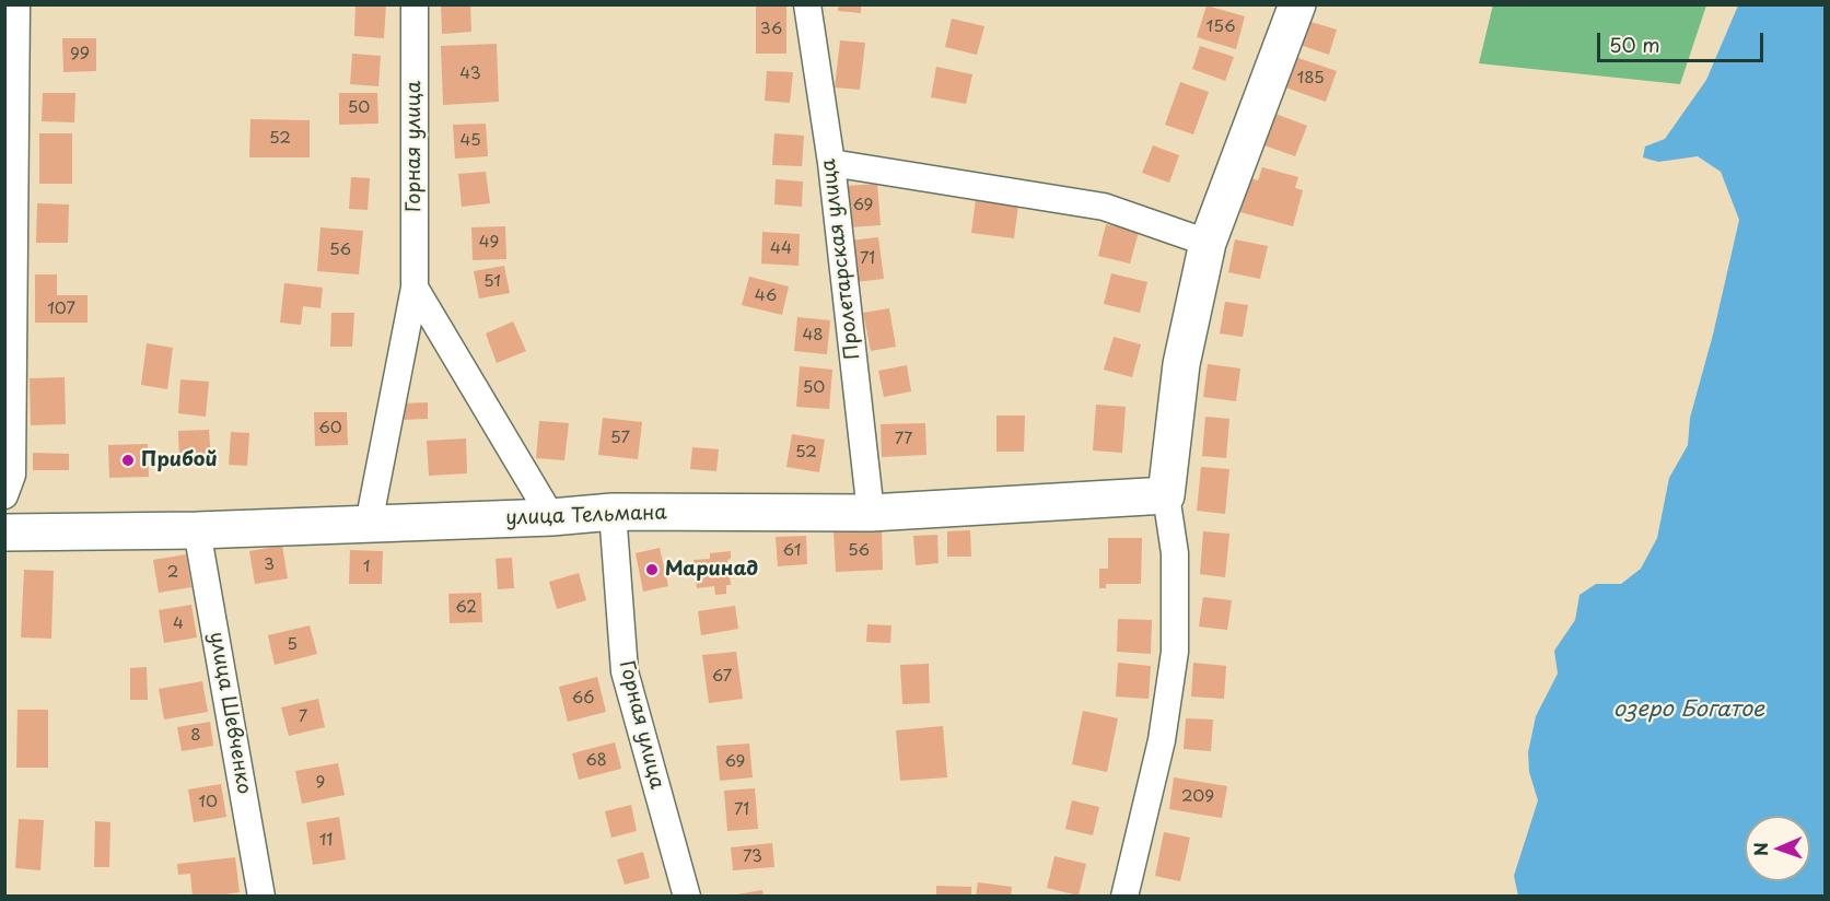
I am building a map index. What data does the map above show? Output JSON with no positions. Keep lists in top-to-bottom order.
{
  "streets": {
    "street": [
      "Горная улица",
      "Пролетарская улица",
      "улица Тельмана",
      "улица Шевченко"
    ]
  },
  "crossings": [
    ["Горная улица", "улица Тельмана"],
    ["Пролетарская улица", "улица Тельмана"],
    ["улица Тельмана", "улица Шевченко"]
  ],
  "water": ["озеро Богатое"],
  "places": ["Прибой", "Маринад"],
  "house_numbers": [
    "156",
    "36",
    "99",
    "43",
    "185",
    "50",
    "52",
    "45",
    "69",
    "49",
    "44",
    "56",
    "71",
    "51",
    "46",
    "107",
    "48",
    "50",
    "60",
    "57",
    "77",
    "52",
    "61",
    "56",
    "3",
    "1",
    "2",
    "62",
    "4",
    "5",
    "67",
    "66",
    "7",
    "8",
    "68",
    "69",
    "9",
    "209",
    "10",
    "71",
    "11",
    "73"
  ],
  "scale_bar": "50 m",
  "north": "left"
}
